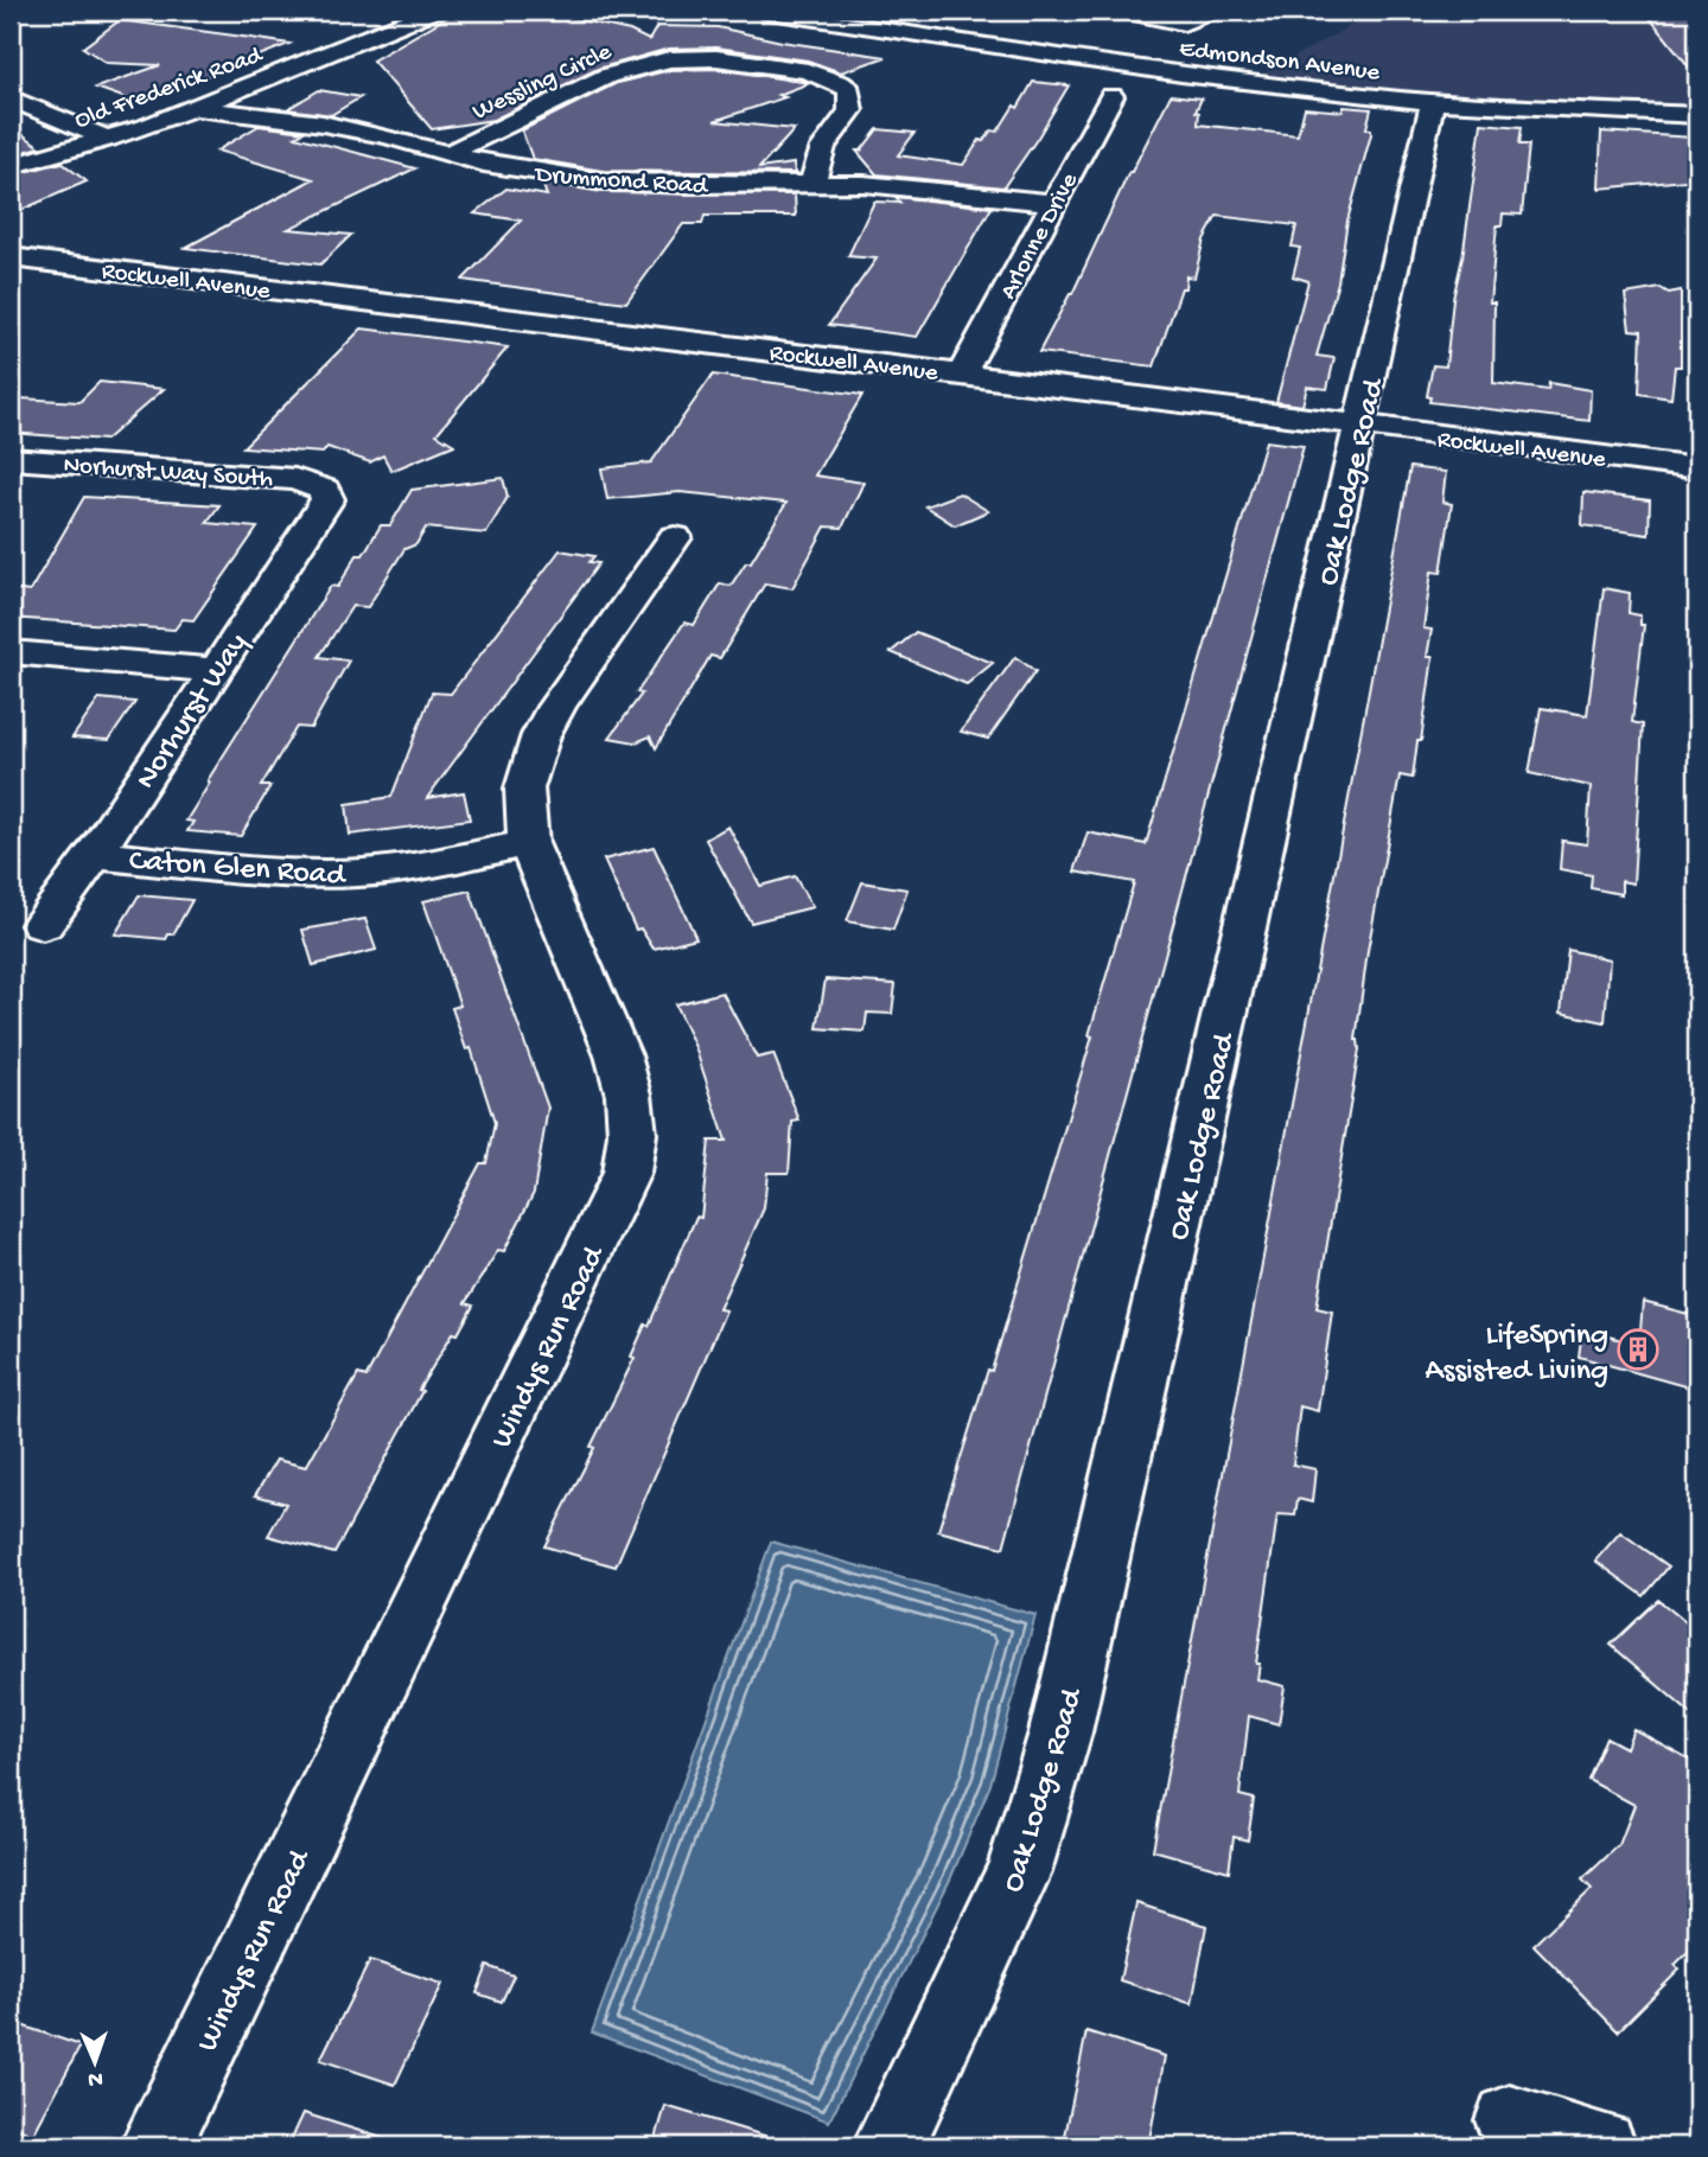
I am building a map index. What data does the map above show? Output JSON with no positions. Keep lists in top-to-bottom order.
{
  "streets": {
    "street": [
      "Edmondson Avenue",
      "Wessling Circle",
      "Old Frederick Road",
      "Drummond Road",
      "Arlonne Drive",
      "Rockwell Avenue",
      "Norhurst Way South",
      "Oak Lodge Road",
      "Norhurst Way",
      "Caton Glen Road",
      "Windys Run Road"
    ]
  },
  "crossings": [
    ["Edmondson Avenue", "Oak Lodge Road"],
    ["Wessling Circle", "Drummond Road"],
    ["Old Frederick Road", "Drummond Road"],
    ["Drummond Road", "Arlonne Drive"],
    ["Arlonne Drive", "Rockwell Avenue"],
    ["Rockwell Avenue", "Oak Lodge Road"],
    ["Norhurst Way South", "Norhurst Way"],
    ["Norhurst Way", "Caton Glen Road"],
    ["Caton Glen Road", "Windys Run Road"]
  ],
  "places": {
    "building": ["LifeSpring Assisted Living"]
  },
  "north": "bottom"
}
